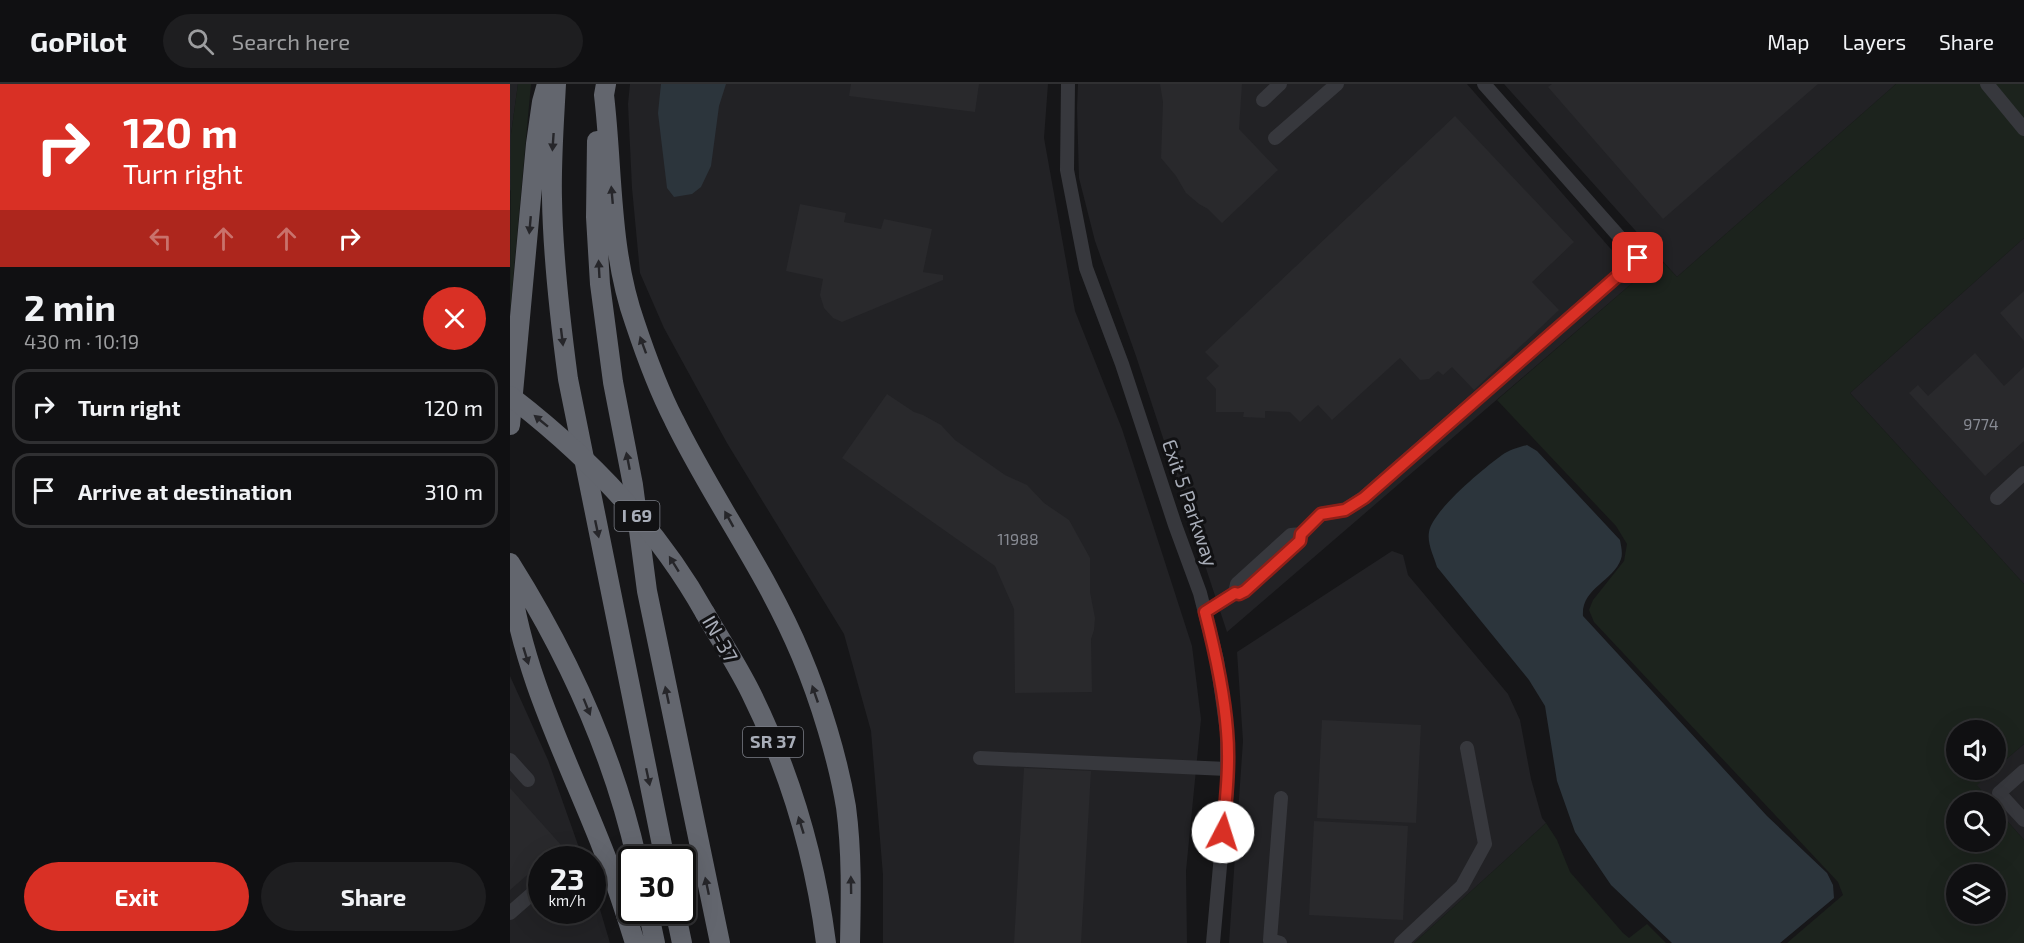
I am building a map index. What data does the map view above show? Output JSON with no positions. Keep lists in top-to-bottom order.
{
  "streets": {
    "highway": ["I 69", "IN-37", "SR 37"],
    "street": ["Exit 5 Parkway"]
  },
  "house_numbers": ["9774", "11988"],
  "page": {
    "header": "GoPilot",
    "search": "Search here",
    "nav": ["Map", "Layers", "Share"],
    "turn": ["120 m", "Turn right"],
    "heading": ["2 min", "430 m · 10:19"],
    "list": [
      {
        "name": "Turn right",
        "value": "120 m"
      },
      {
        "name": "Arrive at destination",
        "value": "310 m"
      }
    ],
    "speed": "23 km/h",
    "limit": "30",
    "buttons": ["Exit", "Share"]
  }
}
